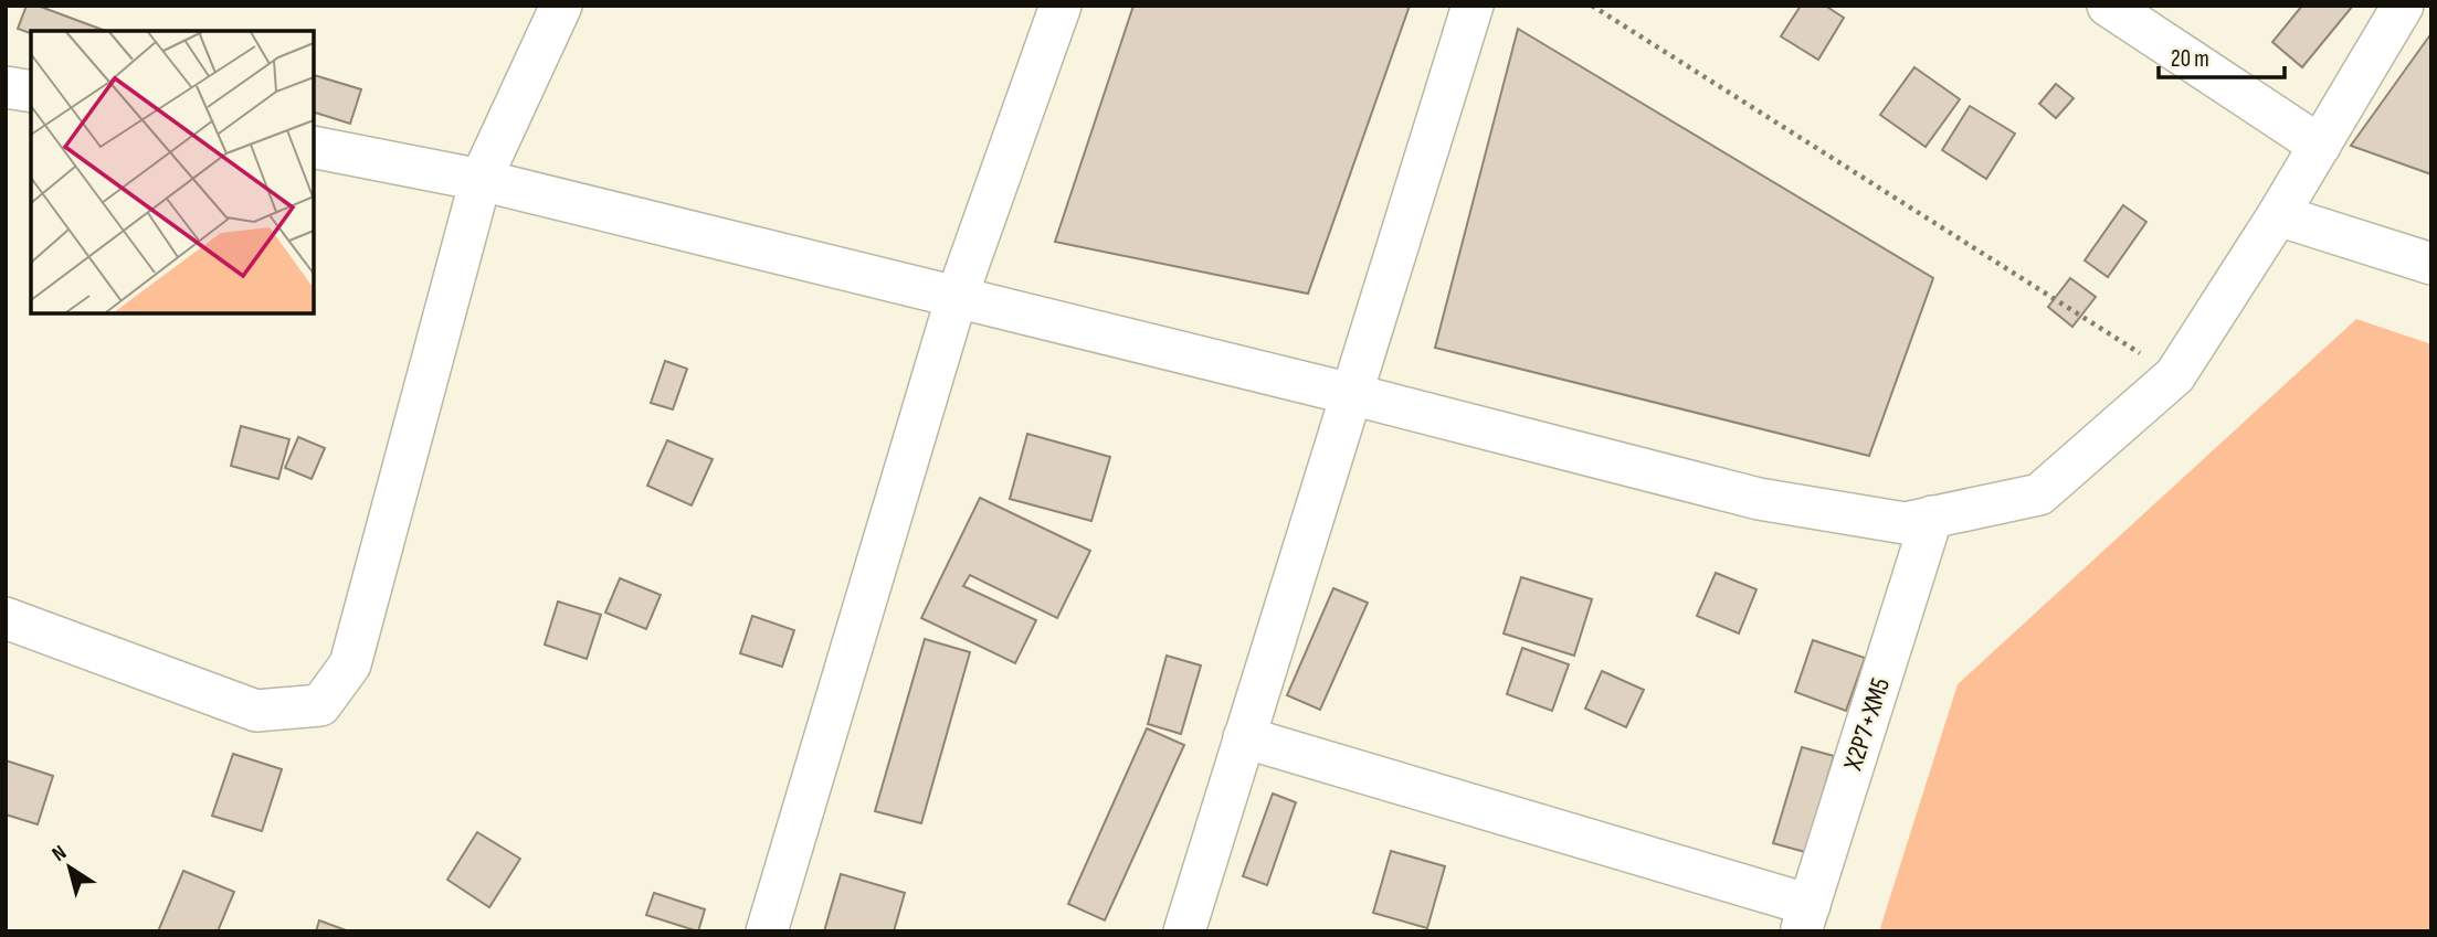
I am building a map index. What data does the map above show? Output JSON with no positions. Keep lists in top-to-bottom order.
{
  "streets": {
    "street": ["X2P7+XM5"]
  },
  "scale_bar": "20 m",
  "north": "top left"
}
